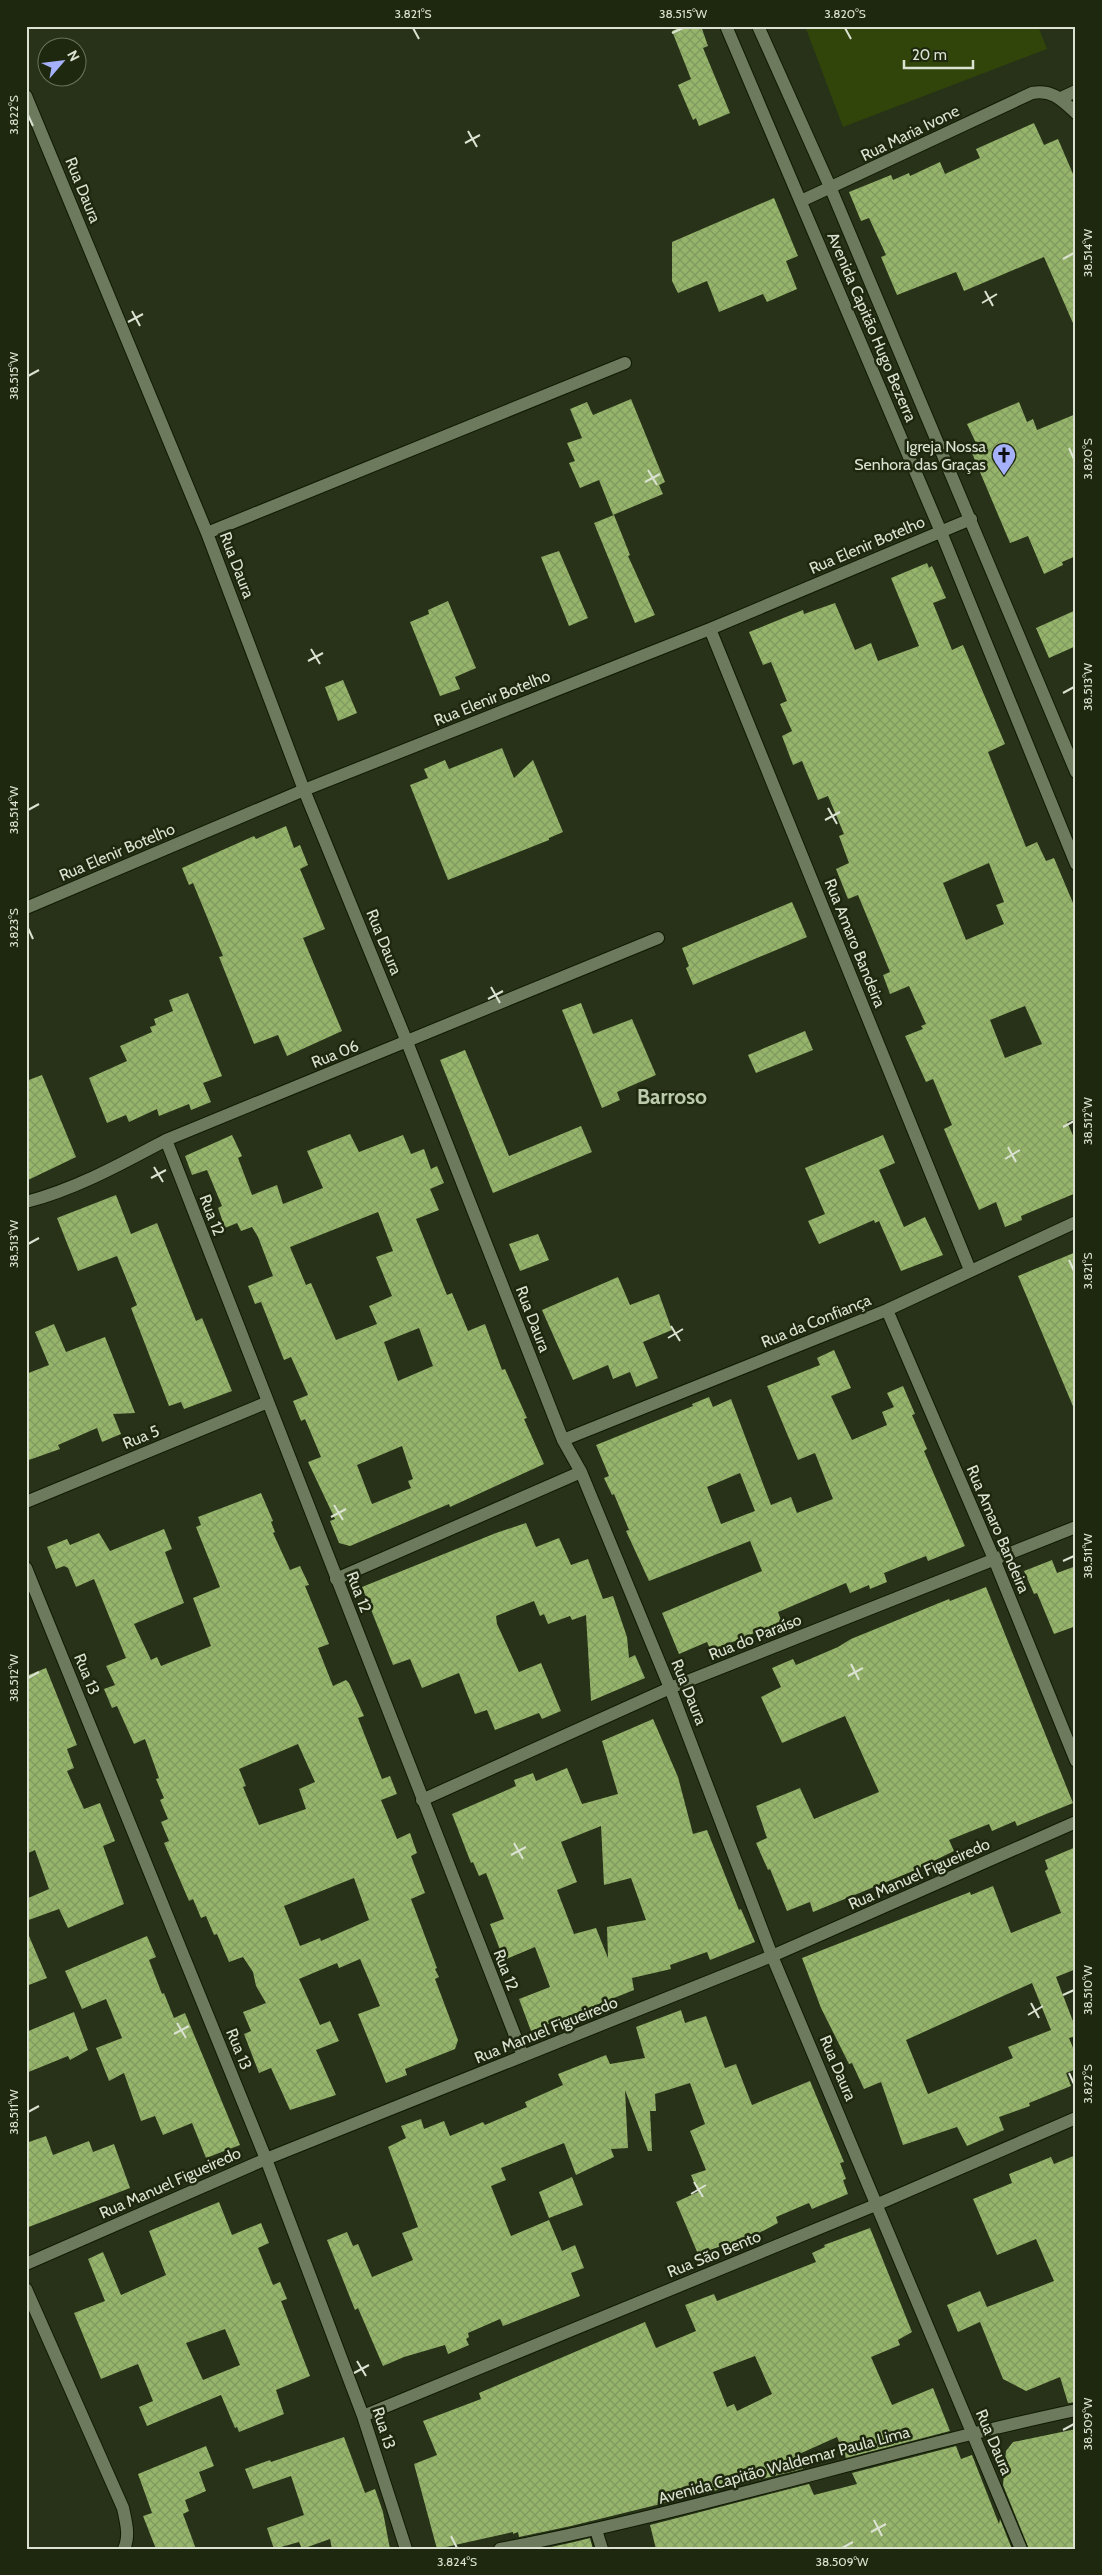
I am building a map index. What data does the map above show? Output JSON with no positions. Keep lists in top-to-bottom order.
{
  "streets": {
    "street": [
      "Rua Maria Ivone",
      "Rua Daura",
      "Avenida Capitão Hugo Bezerra",
      "Rua Elenir Botelho",
      "Rua Amaro Bandeira",
      "Rua 06",
      "Rua 12",
      "Rua da Confiança",
      "Rua 5",
      "Rua do Paraíso",
      "Rua 13",
      "Rua Manuel Figueiredo",
      "Rua São Bento",
      "Avenida Capitão Waldemar Paula Lima"
    ]
  },
  "crossings": [
    ["Rua Maria Ivone", "Avenida Capitão Hugo Bezerra"],
    ["Rua Daura", "Rua Elenir Botelho"],
    ["Rua Daura", "Rua 06"],
    ["Rua Daura", "Rua da Confiança"],
    ["Rua Daura", "Rua do Paraíso"],
    ["Rua Daura", "Rua Manuel Figueiredo"],
    ["Rua Daura", "Rua São Bento"],
    ["Rua Daura", "Avenida Capitão Waldemar Paula Lima"],
    ["Avenida Capitão Hugo Bezerra", "Rua Elenir Botelho"],
    ["Rua Elenir Botelho", "Rua Amaro Bandeira"],
    ["Rua Amaro Bandeira", "Rua da Confiança"],
    ["Rua Amaro Bandeira", "Rua do Paraíso"],
    ["Rua 06", "Rua 12"],
    ["Rua 12", "Rua 5"],
    ["Rua 12", "Rua do Paraíso"],
    ["Rua 12", "Rua Manuel Figueiredo"],
    ["Rua 13", "Rua Manuel Figueiredo"],
    ["Rua 13", "Rua São Bento"]
  ],
  "districts": ["Barroso"],
  "places": {
    "church": ["Igreja Nossa Senhora das Graças"]
  },
  "scale_bar": "20 m",
  "north": "top right",
  "coordinates": [
    "3.821°S",
    "38.515°W",
    "3.820°S",
    "3.822°S",
    "38.514°W",
    "38.513°W",
    "3.823°S",
    "38.512°W",
    "38.511°W",
    "38.510°W",
    "38.509°W",
    "3.824°S"
  ]
}
